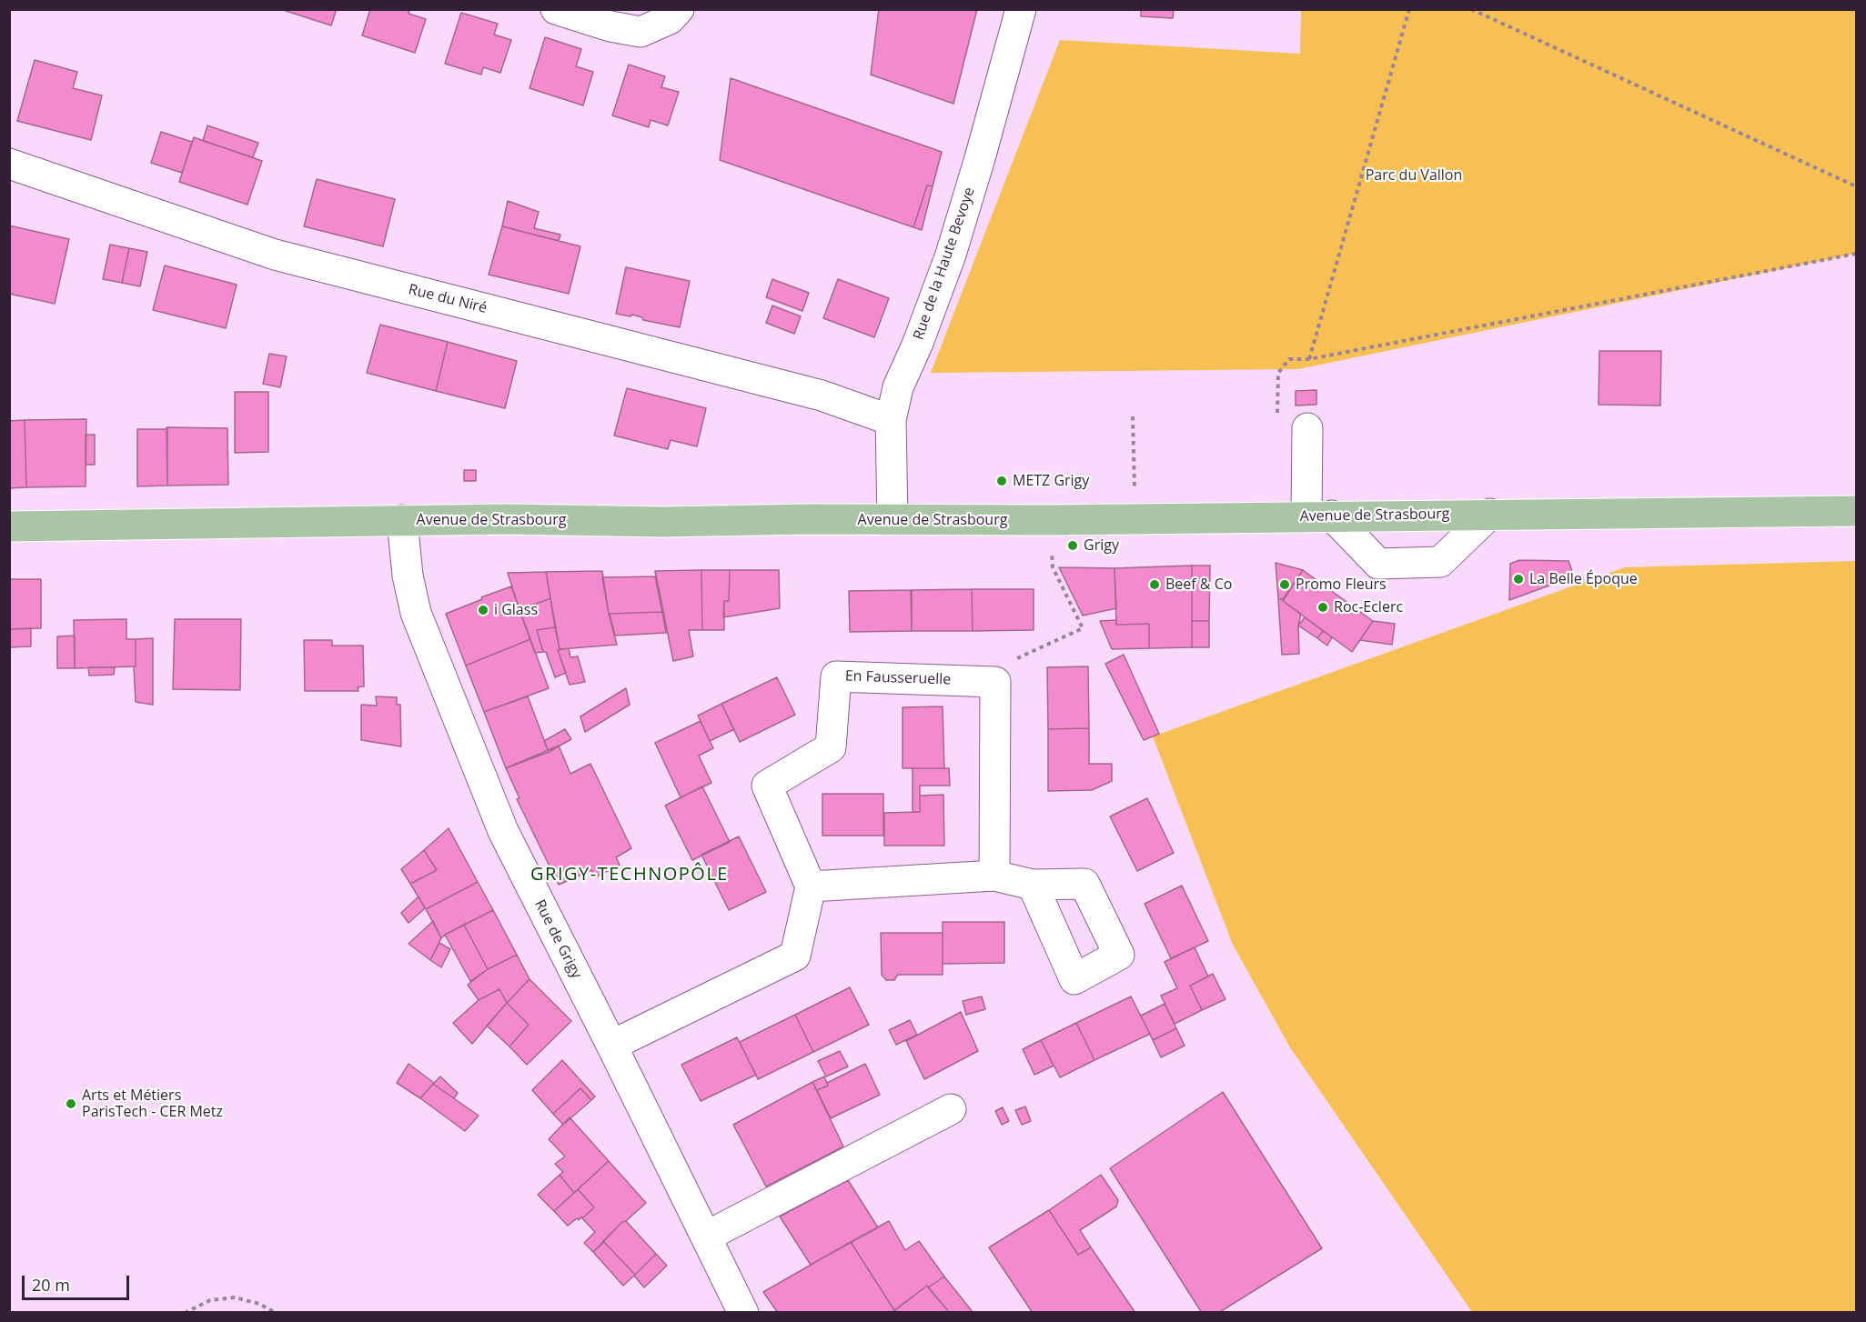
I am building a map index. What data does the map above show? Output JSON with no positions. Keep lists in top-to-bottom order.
{
  "streets": {
    "main road": ["Avenue de Strasbourg"],
    "street": [
      "Rue de la Haute Bevoye",
      "Rue du Niré",
      "En Fausseruelle",
      "Rue de Grigy"
    ]
  },
  "crossings": [
    ["Rue de la Haute Bevoye", "Rue du Niré"],
    ["Rue de la Haute Bevoye", "Avenue de Strasbourg"],
    ["Avenue de Strasbourg", "Rue de Grigy"]
  ],
  "districts": ["GRIGY-TECHNOPÔLE"],
  "parks": ["Parc du Vallon"],
  "places": [
    "METZ Grigy",
    "Grigy",
    "La Belle Époque",
    "Beef & Co",
    "Promo Fleurs",
    "Roc-Eclerc",
    "i Glass",
    "Arts et Métiers ParisTech - CER Metz"
  ],
  "scale_bar": "20 m"
}
